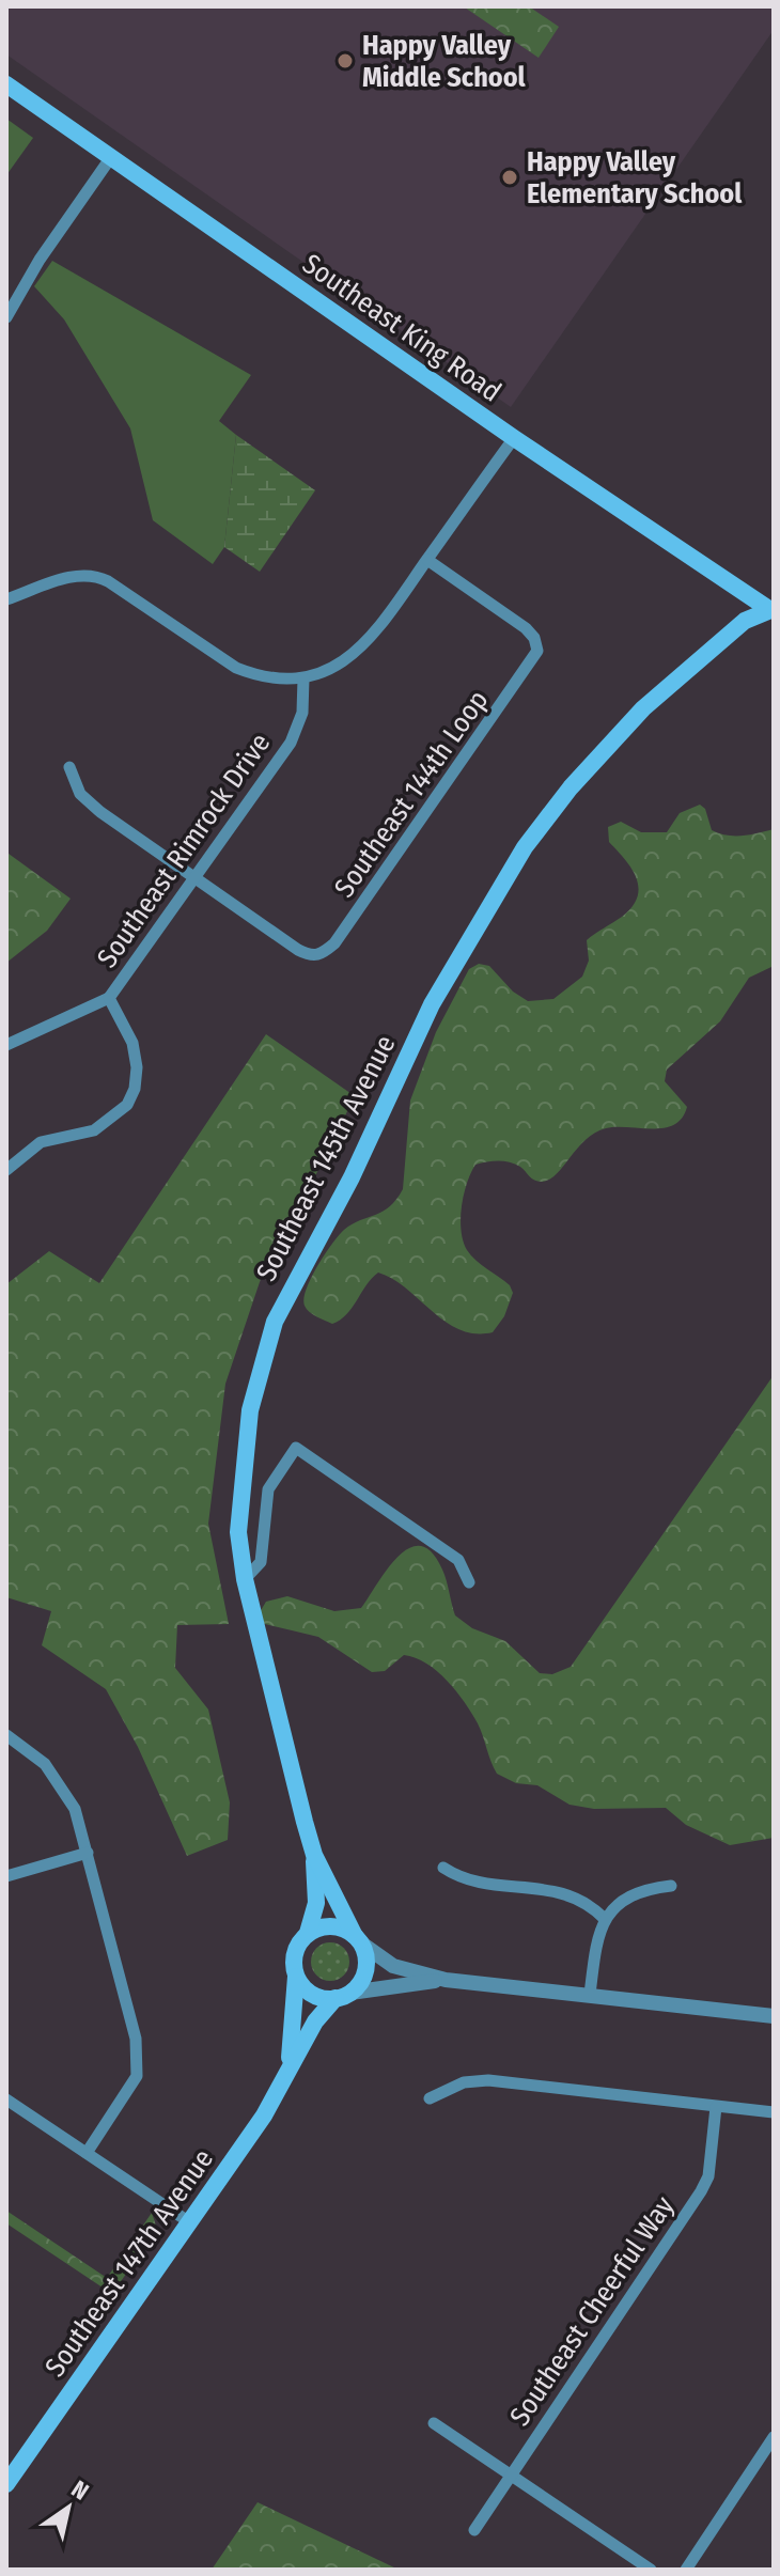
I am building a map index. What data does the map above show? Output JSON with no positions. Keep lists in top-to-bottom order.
{
  "streets": {
    "main road": ["Southeast King Road", "Southeast 145th Avenue", "Southeast 147th Avenue"],
    "street": ["Southeast 144th Loop", "Southeast Rimrock Drive", "Southeast Cheerful Way"]
  },
  "crossings": [
    ["Southeast King Road", "Southeast 145th Avenue"],
    ["Southeast 144th Loop", "Southeast Rimrock Drive"],
    ["Southeast 145th Avenue", "Southeast 147th Avenue"]
  ],
  "places": ["Happy Valley Middle School", "Happy Valley Elementary School"],
  "north": "top right"
}
